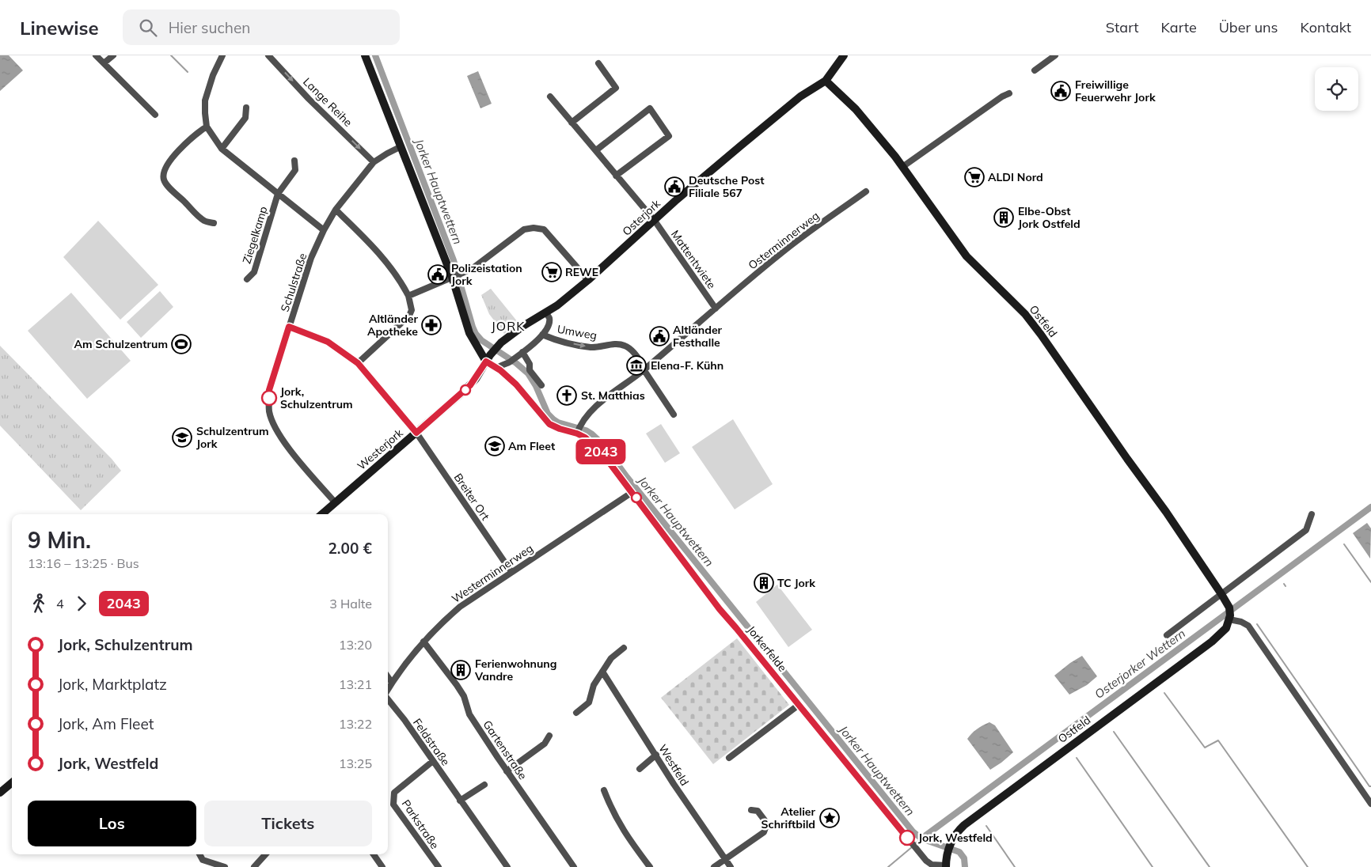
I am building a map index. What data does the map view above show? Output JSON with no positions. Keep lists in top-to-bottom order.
{
  "streets": {
    "street": [
      "Lange Reihe",
      "Osterjork",
      "Ziegelkamp",
      "Osterminnerweg",
      "Mattentwiete",
      "Schulstraße",
      "Ostfeld",
      "Umweg",
      "Westerjork",
      "Breiter Ort",
      "Westerminnerweg",
      "Jorkerfelde",
      "Feldstraße",
      "Gartenstraße",
      "Westfeld",
      "Parkstraße"
    ]
  },
  "crossings": [
    ["Lange Reihe", "Schulstraße"],
    ["Osterjork", "Mattentwiete"],
    ["Osterjork", "Ostfeld"],
    ["Osterjork", "Westerjork"],
    ["Osterminnerweg", "Mattentwiete"],
    ["Osterminnerweg", "Umweg"],
    ["Osterminnerweg", "Jorkerfelde"],
    ["Schulstraße", "Westerjork"],
    ["Schulstraße", "Breiter Ort"],
    ["Ostfeld", "Jorkerfelde"],
    ["Westerjork", "Breiter Ort"],
    ["Breiter Ort", "Westerminnerweg"],
    ["Westerminnerweg", "Jorkerfelde"],
    ["Westerminnerweg", "Gartenstraße"],
    ["Feldstraße", "Parkstraße"]
  ],
  "one_way": ["Umweg"],
  "districts": ["JORK"],
  "water": ["Jorker Hauptwettern", "Osterjorker Wettern"],
  "places": {
    "public building": [
      "Freiwillige Feuerwehr Jork",
      "Deutsche Post Filiale 567",
      "Polizeistation Jork",
      "Altländer Festhalle"
    ],
    "supermarket": ["ALDI Nord", "REWE"],
    "building": ["Elbe-Obst Jork Ostfeld", "TC Jork", "Ferienwohnung Vandre"],
    "pharmacy": ["Altländer Apotheke"],
    "sports": ["Am Schulzentrum"],
    "museum": ["Elena-F. Kühn"],
    "church": ["St. Matthias"],
    "other": ["Jork, Schulzentrum", "Jork, Westfeld"],
    "school or university": ["Schulzentrum Jork", "Am Fleet"],
    "place": ["Atelier Schriftbild"]
  },
  "lines": ["bus line 2043"],
  "page": {
    "header": "Linewise",
    "search": "Hier suchen",
    "nav": [
      "Start",
      "Karte",
      "Über uns",
      "Kontakt"
    ],
    "on_map": "2043",
    "heading": ["9 Min.", "13:16 – 13:25 · Bus", "2.00 €"],
    "legs": ["4", "2043", "3 Halte"],
    "list": [
      {
        "name": "Jork, Schulzentrum",
        "value": "13:20"
      },
      {
        "name": "Jork, Marktplatz",
        "value": "13:21"
      },
      {
        "name": "Jork, Am Fleet",
        "value": "13:22"
      },
      {
        "name": "Jork, Westfeld",
        "value": "13:25"
      }
    ],
    "buttons": ["Los", "Tickets"]
  }
}
